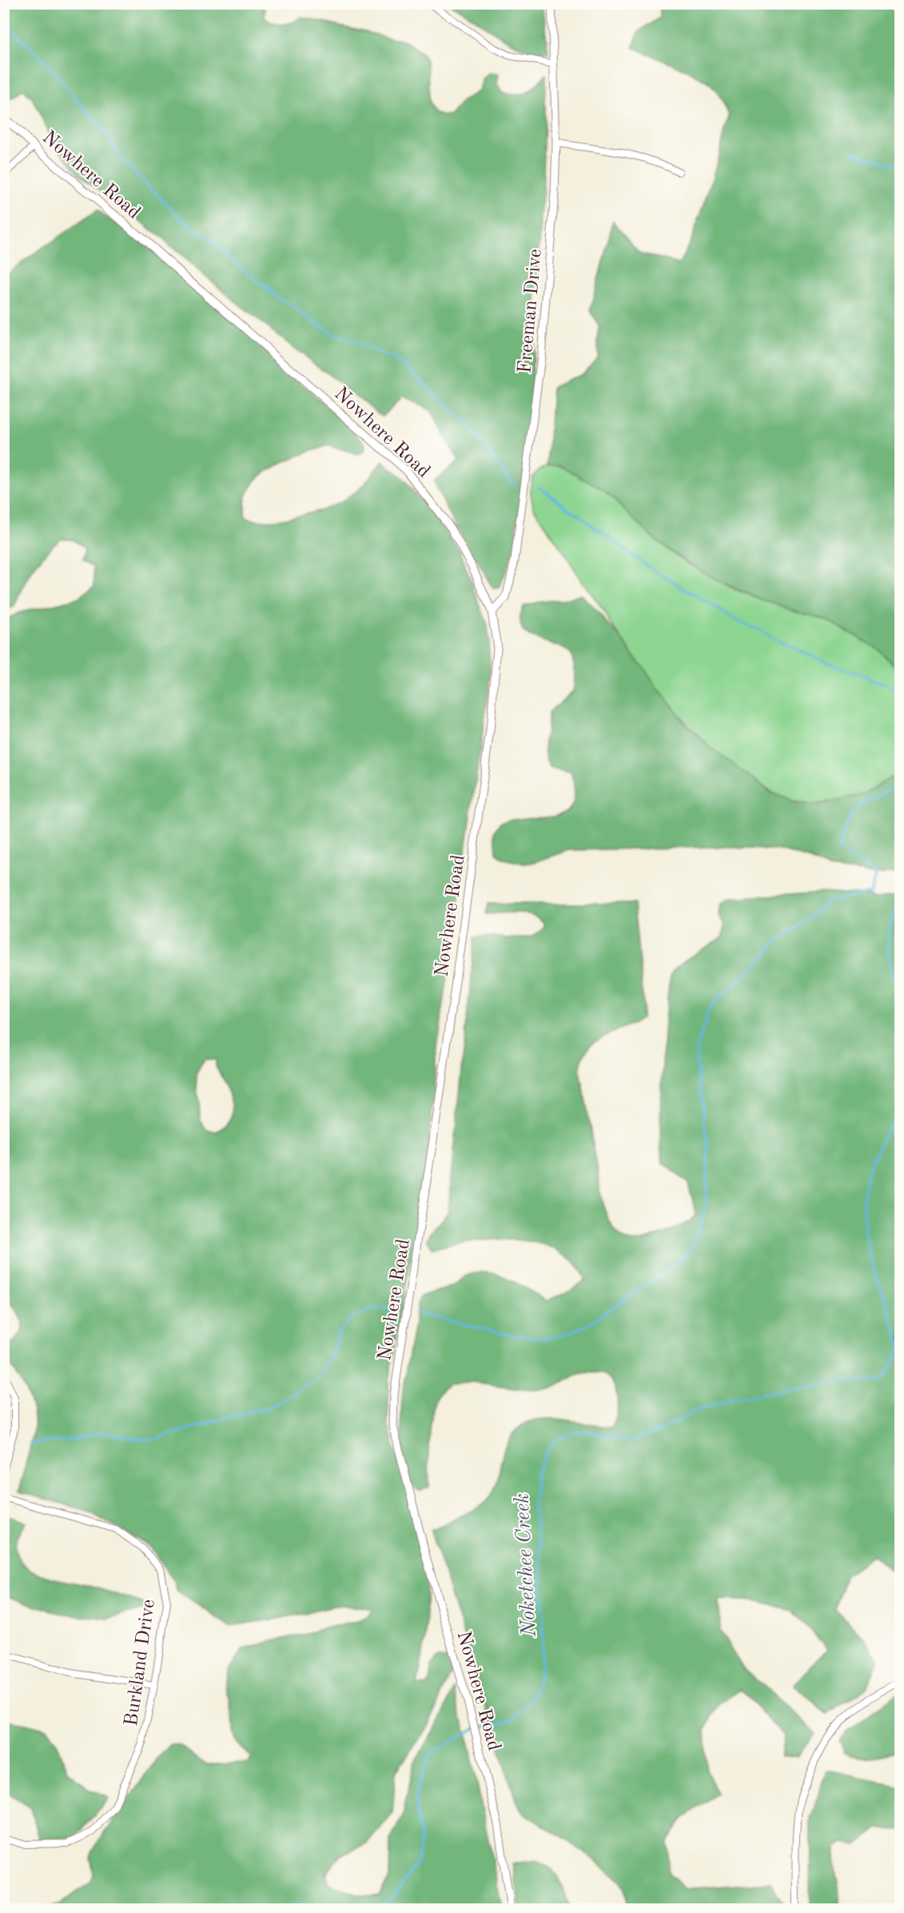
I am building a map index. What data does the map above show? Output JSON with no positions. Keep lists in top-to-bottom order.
{
  "streets": {
    "street": ["Nowhere Road", "Freeman Drive", "Burkland Drive"]
  },
  "crossings": [
    ["Nowhere Road", "Freeman Drive"]
  ],
  "water": ["Noketchee Creek"]
}
